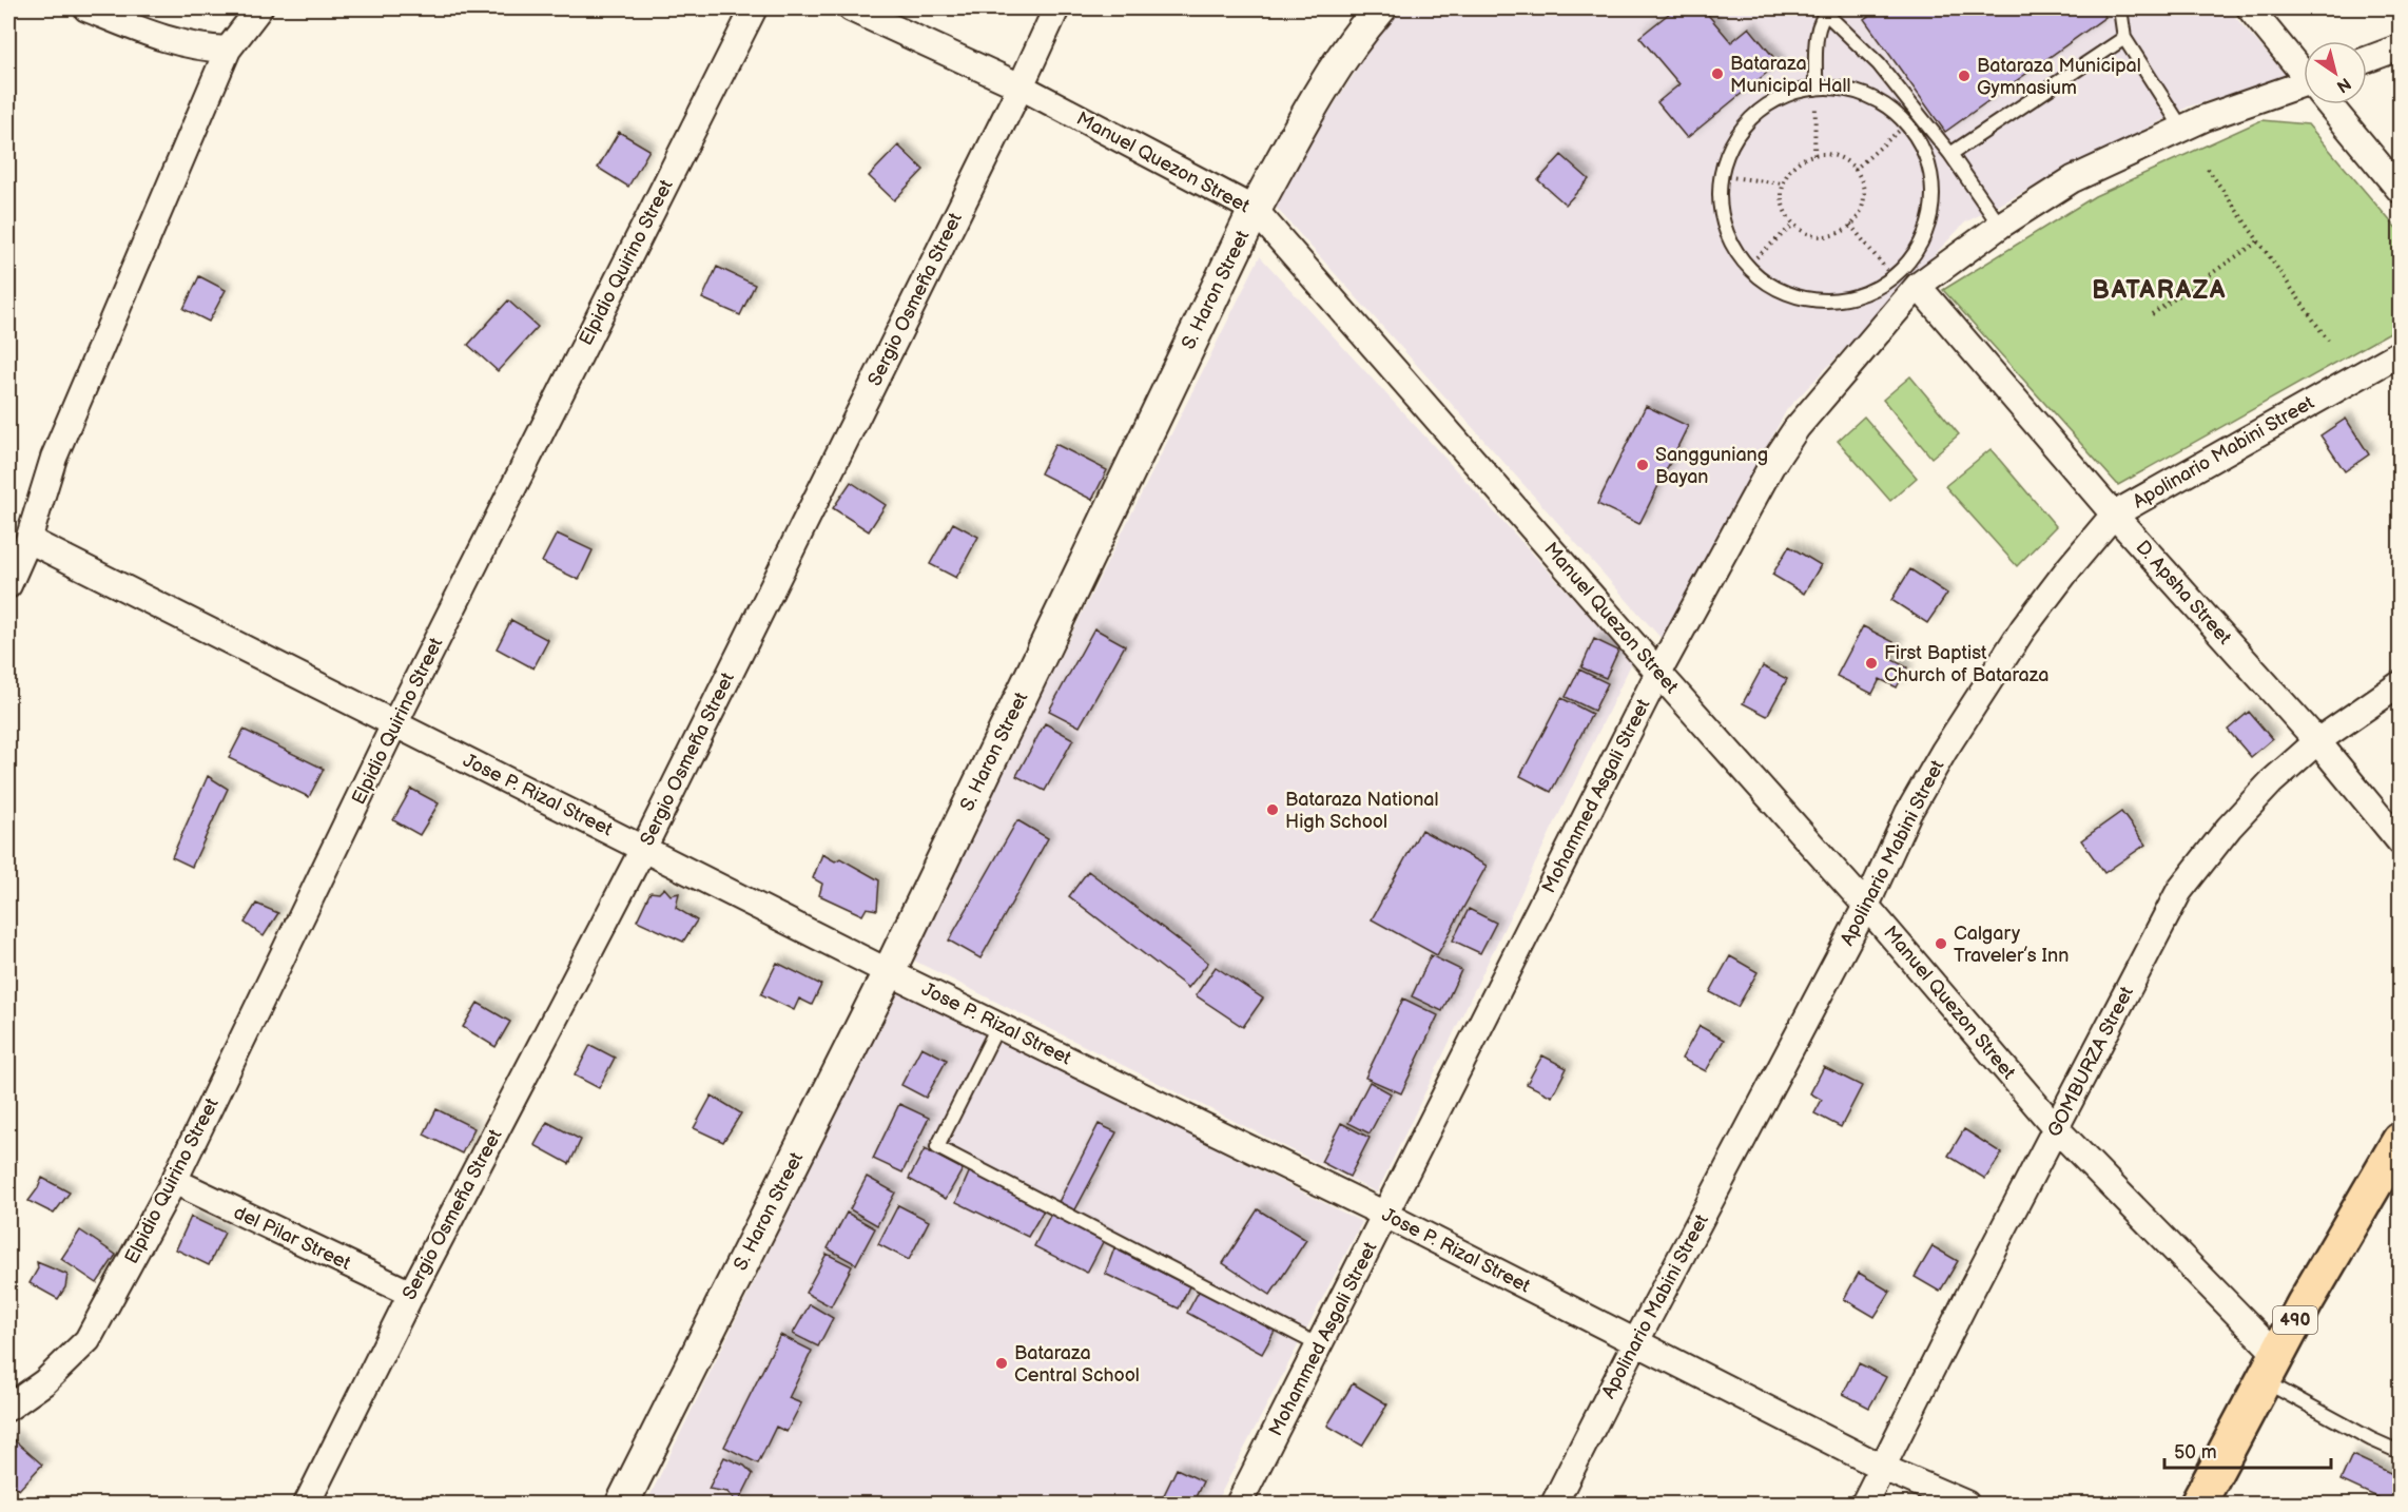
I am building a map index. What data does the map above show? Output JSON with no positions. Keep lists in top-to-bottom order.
{
  "streets": {
    "main road": ["490"],
    "street": [
      "Manuel Quezon Street",
      "Elpidio Quirino Street",
      "S. Haron Street",
      "Sergio Osmeña Street",
      "Apolinario Mabini Street",
      "D. Apsha Street",
      "Jose P. Rizal Street",
      "Mohammed Asgali Street",
      "GOMBURZA Street",
      "del Pilar Street"
    ]
  },
  "crossings": [
    ["Manuel Quezon Street", "S. Haron Street"],
    ["Manuel Quezon Street", "Sergio Osmeña Street"],
    ["Manuel Quezon Street", "Apolinario Mabini Street"],
    ["Manuel Quezon Street", "Mohammed Asgali Street"],
    ["Manuel Quezon Street", "GOMBURZA Street"],
    ["Manuel Quezon Street", "490"],
    ["Elpidio Quirino Street", "Jose P. Rizal Street"],
    ["Elpidio Quirino Street", "del Pilar Street"],
    ["S. Haron Street", "Jose P. Rizal Street"],
    ["Sergio Osmeña Street", "Jose P. Rizal Street"],
    ["Sergio Osmeña Street", "del Pilar Street"],
    ["Apolinario Mabini Street", "D. Apsha Street"],
    ["Apolinario Mabini Street", "Jose P. Rizal Street"],
    ["D. Apsha Street", "Mohammed Asgali Street"],
    ["D. Apsha Street", "GOMBURZA Street"],
    ["Jose P. Rizal Street", "Mohammed Asgali Street"],
    ["Jose P. Rizal Street", "GOMBURZA Street"]
  ],
  "districts": ["BATARAZA"],
  "places": [
    "Bataraza Municipal Hall",
    "Bataraza Municipal Gymnasium",
    "Sangguniang Bayan",
    "First Baptist Church of Bataraza",
    "Bataraza National High School",
    "Calgary Traveler’s Inn",
    "Bataraza Central School"
  ],
  "scale_bar": "50 m",
  "north": "bottom right"
}
